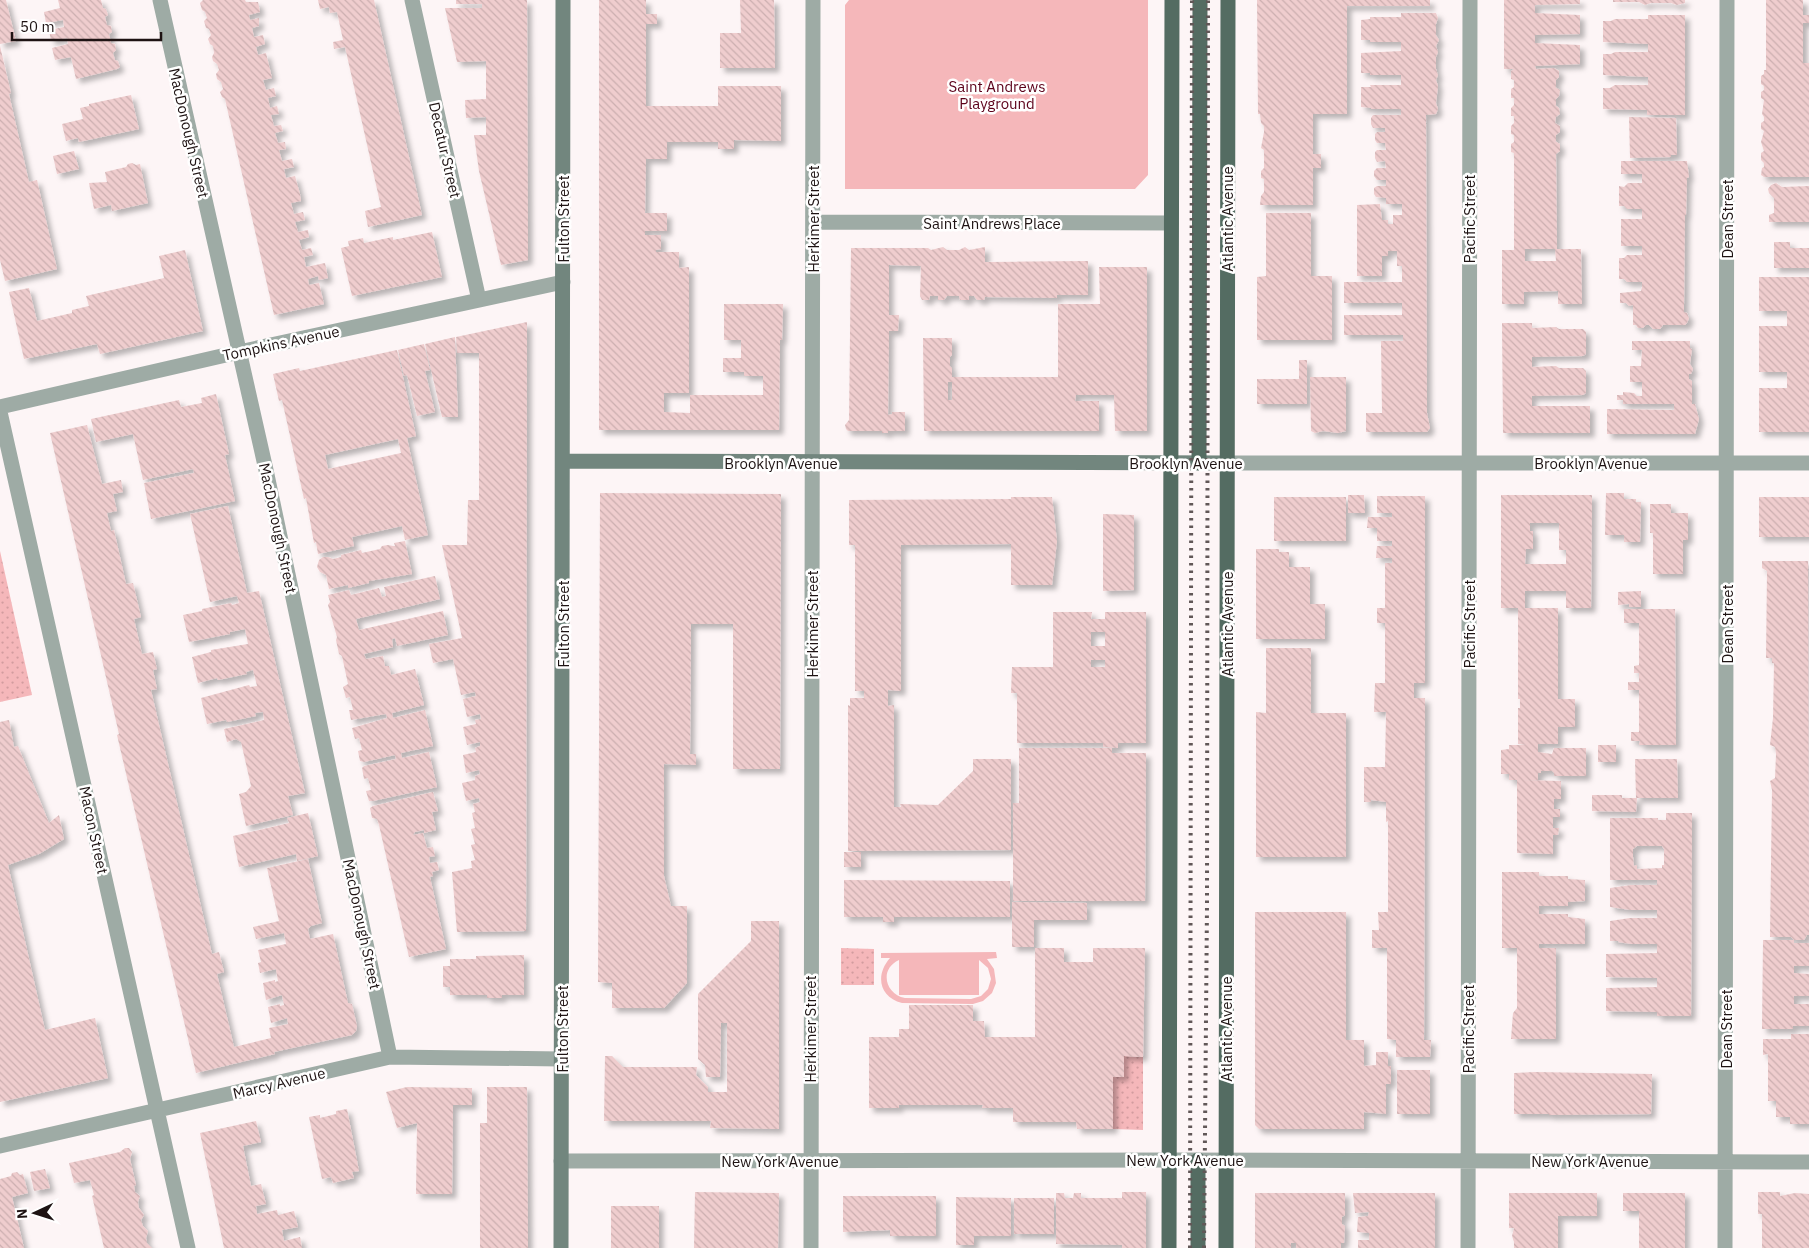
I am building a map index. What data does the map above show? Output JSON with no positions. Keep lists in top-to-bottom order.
{
  "streets": {
    "main road": ["Fulton Street", "Atlantic Avenue", "Brooklyn Avenue"],
    "street": [
      "MacDonough Street",
      "Decatur Street",
      "Herkimer Street",
      "Pacific Street",
      "Dean Street",
      "Saint Andrews Place",
      "Tompkins Avenue",
      "Macon Street",
      "Marcy Avenue",
      "New York Avenue"
    ]
  },
  "crossings": [
    ["MacDonough Street", "Tompkins Avenue"],
    ["MacDonough Street", "Marcy Avenue"],
    ["Decatur Street", "Tompkins Avenue"],
    ["Fulton Street", "Tompkins Avenue"],
    ["Fulton Street", "Brooklyn Avenue"],
    ["Fulton Street", "Marcy Avenue"],
    ["Fulton Street", "New York Avenue"],
    ["Herkimer Street", "Saint Andrews Place"],
    ["Herkimer Street", "Brooklyn Avenue"],
    ["Herkimer Street", "New York Avenue"],
    ["Atlantic Avenue", "Brooklyn Avenue"],
    ["Atlantic Avenue", "New York Avenue"],
    ["Pacific Street", "Brooklyn Avenue"],
    ["Pacific Street", "New York Avenue"],
    ["Dean Street", "Brooklyn Avenue"],
    ["Dean Street", "New York Avenue"],
    ["Macon Street", "Marcy Avenue"]
  ],
  "parks": ["Saint Andrews Playground"],
  "scale_bar": "50 m",
  "north": "left"
}
